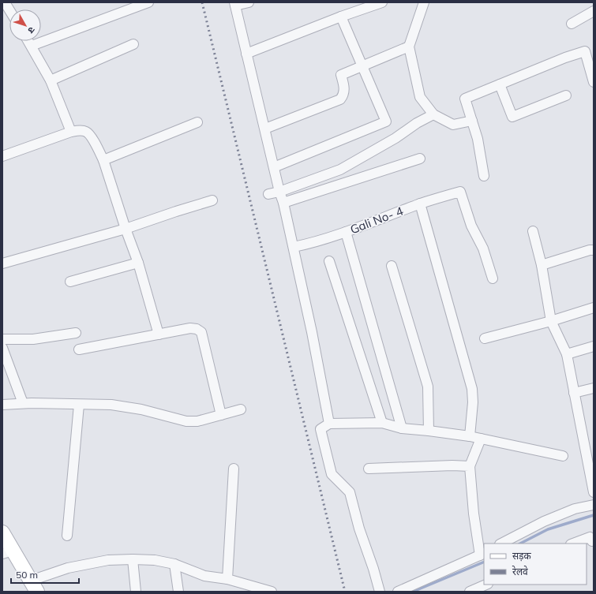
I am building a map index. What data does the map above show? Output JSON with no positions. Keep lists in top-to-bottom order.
{
  "streets": {
    "street": ["Gali No- 4"]
  },
  "legend": ["सड़क", "रेलवे"],
  "scale_bar": "50 m",
  "north": "bottom right"
}
